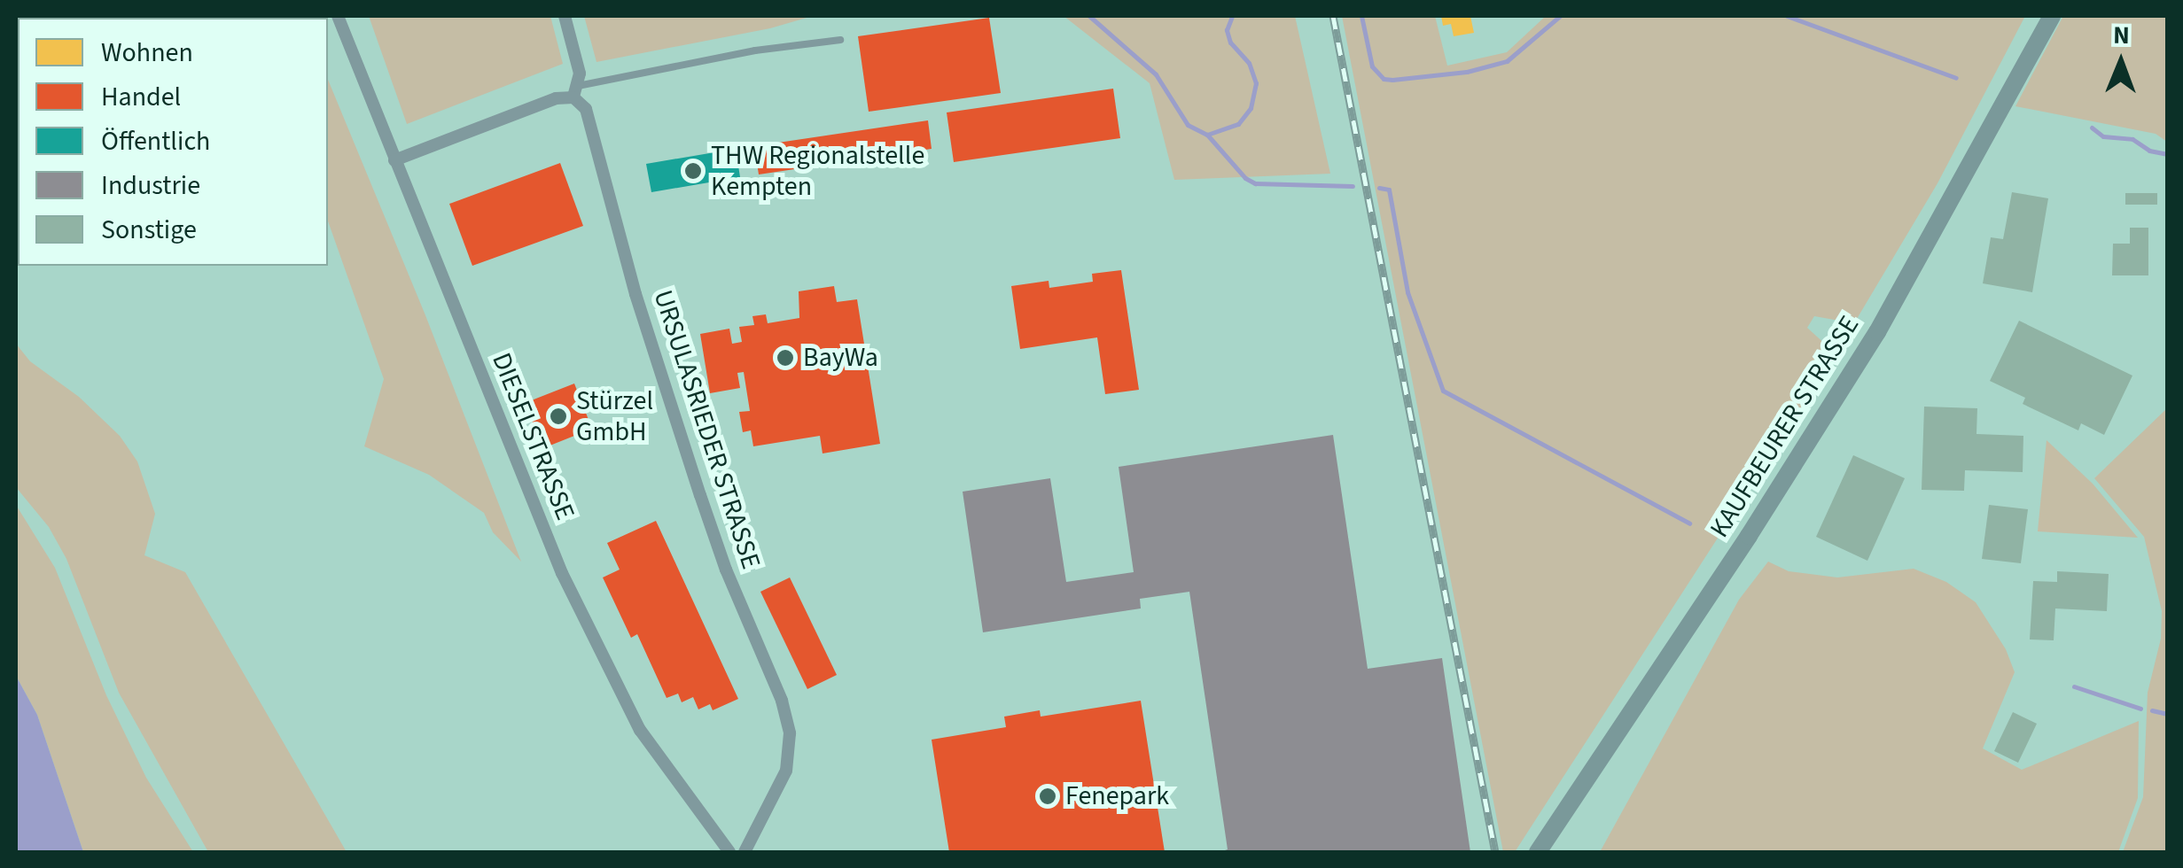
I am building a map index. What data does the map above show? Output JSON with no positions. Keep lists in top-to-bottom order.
{
  "streets": {
    "main road": ["KAUFBEURER STRASSE"],
    "street": ["URSULASRIEDER STRASSE", "DIESELSTRASSE"]
  },
  "places": [
    "THW Regionalstelle Kempten",
    "BayWa",
    "Stürzel GmbH",
    "Fenepark"
  ],
  "legend": [
    "Wohnen",
    "Handel",
    "Öffentlich",
    "Industrie",
    "Sonstige"
  ],
  "north": "top"
}
